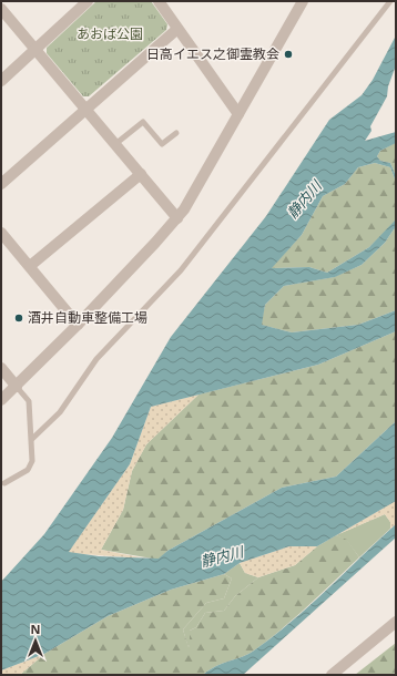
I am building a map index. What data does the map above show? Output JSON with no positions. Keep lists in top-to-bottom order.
{
  "water": ["静内川"],
  "parks": ["あおば公園"],
  "places": ["日高イエス之御霊教会", "酒井自動車整備工場"],
  "north": "top"
}
